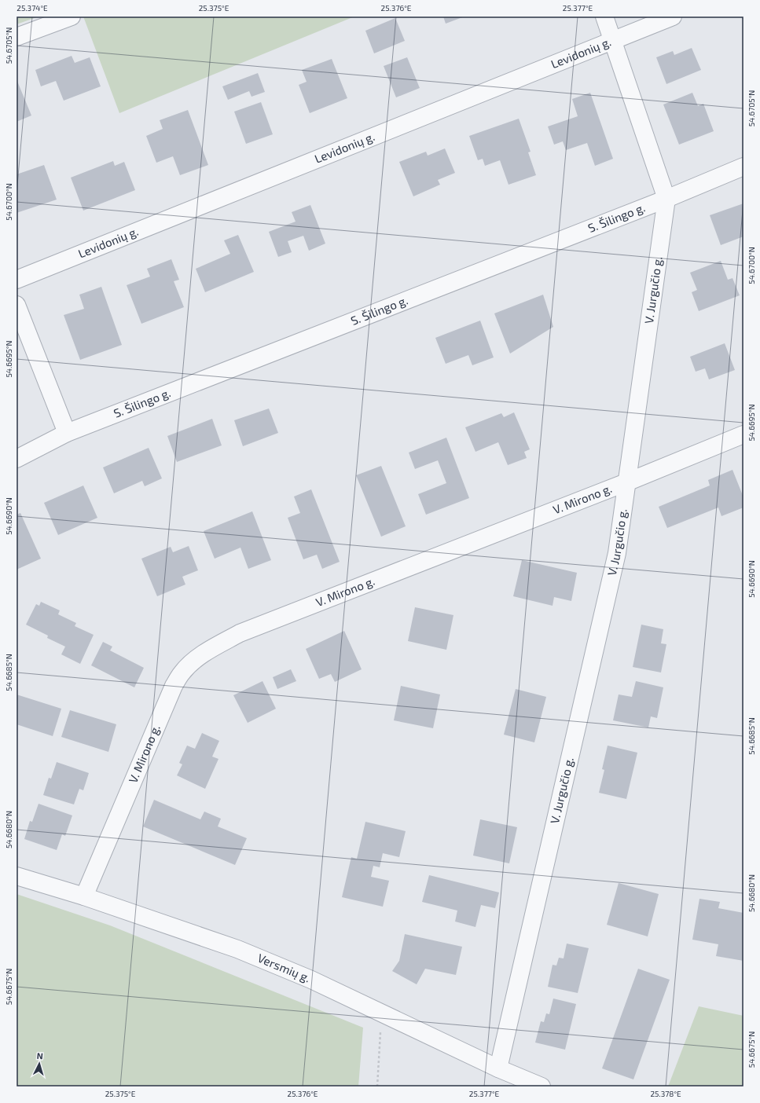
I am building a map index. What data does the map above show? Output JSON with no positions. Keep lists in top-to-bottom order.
{
  "streets": {
    "street": [
      "Levidonių g.",
      "S. Šilingo g.",
      "V. Jurgučio g.",
      "V. Mirono g.",
      "Versmių g."
    ]
  },
  "crossings": [
    ["Levidonių g.", "V. Jurgučio g."],
    ["S. Šilingo g.", "V. Jurgučio g."],
    ["V. Jurgučio g.", "V. Mirono g."],
    ["V. Jurgučio g.", "Versmių g."],
    ["V. Mirono g.", "Versmių g."]
  ],
  "north": "top",
  "coordinates": [
    "25.374°E",
    "25.375°E",
    "25.376°E",
    "25.377°E",
    "54.6705°N",
    "54.6700°N",
    "54.6695°N",
    "54.6690°N",
    "54.6685°N",
    "54.6680°N",
    "54.6675°N",
    "25.378°E"
  ]
}
